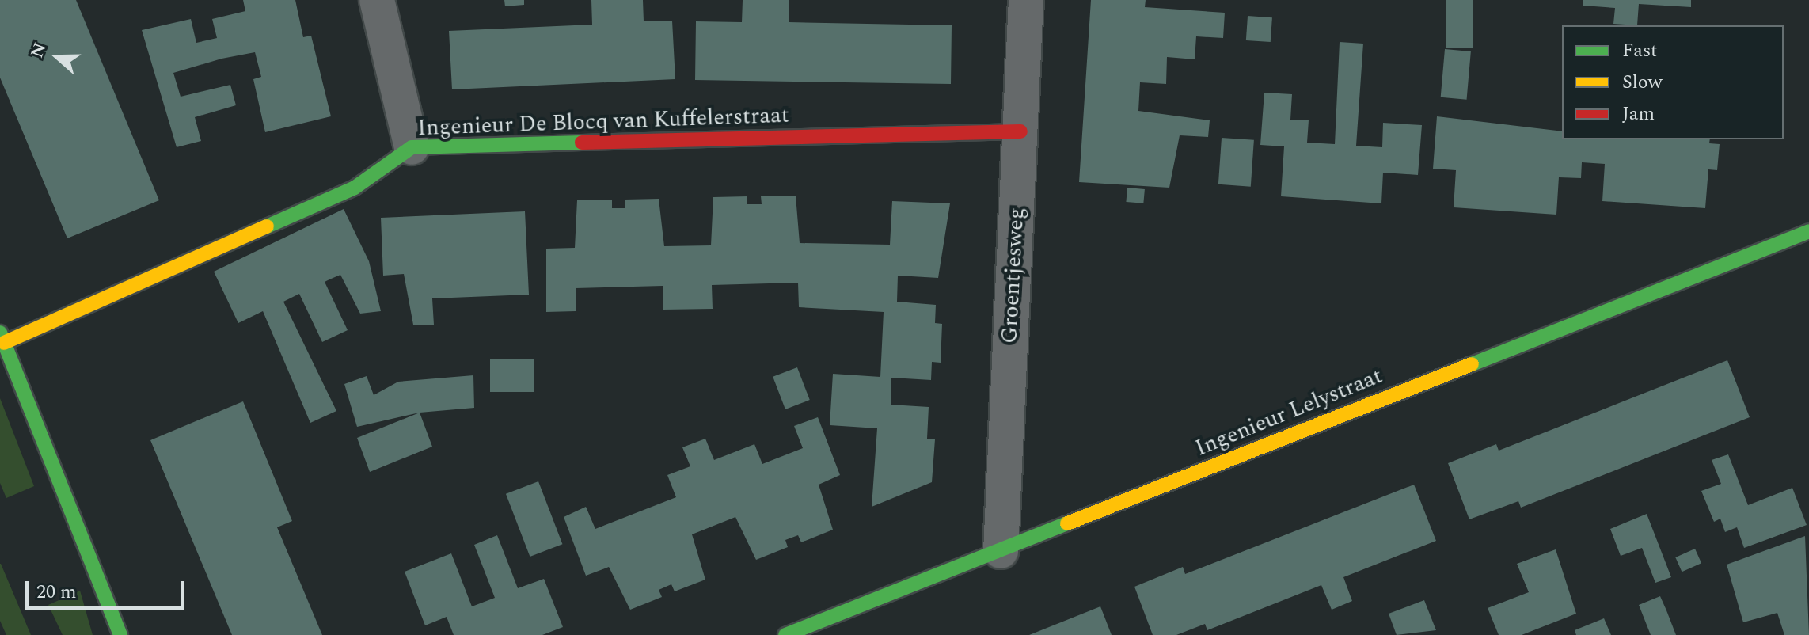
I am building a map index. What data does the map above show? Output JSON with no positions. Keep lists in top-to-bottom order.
{
  "streets": {
    "street": ["Ingenieur De Blocq van Kuffelerstraat", "Groentjesweg", "Ingenieur Lelystraat"]
  },
  "crossings": [
    ["Ingenieur De Blocq van Kuffelerstraat", "Groentjesweg"],
    ["Groentjesweg", "Ingenieur Lelystraat"]
  ],
  "legend": ["Fast", "Slow", "Jam"],
  "scale_bar": "20 m",
  "north": "left"
}
